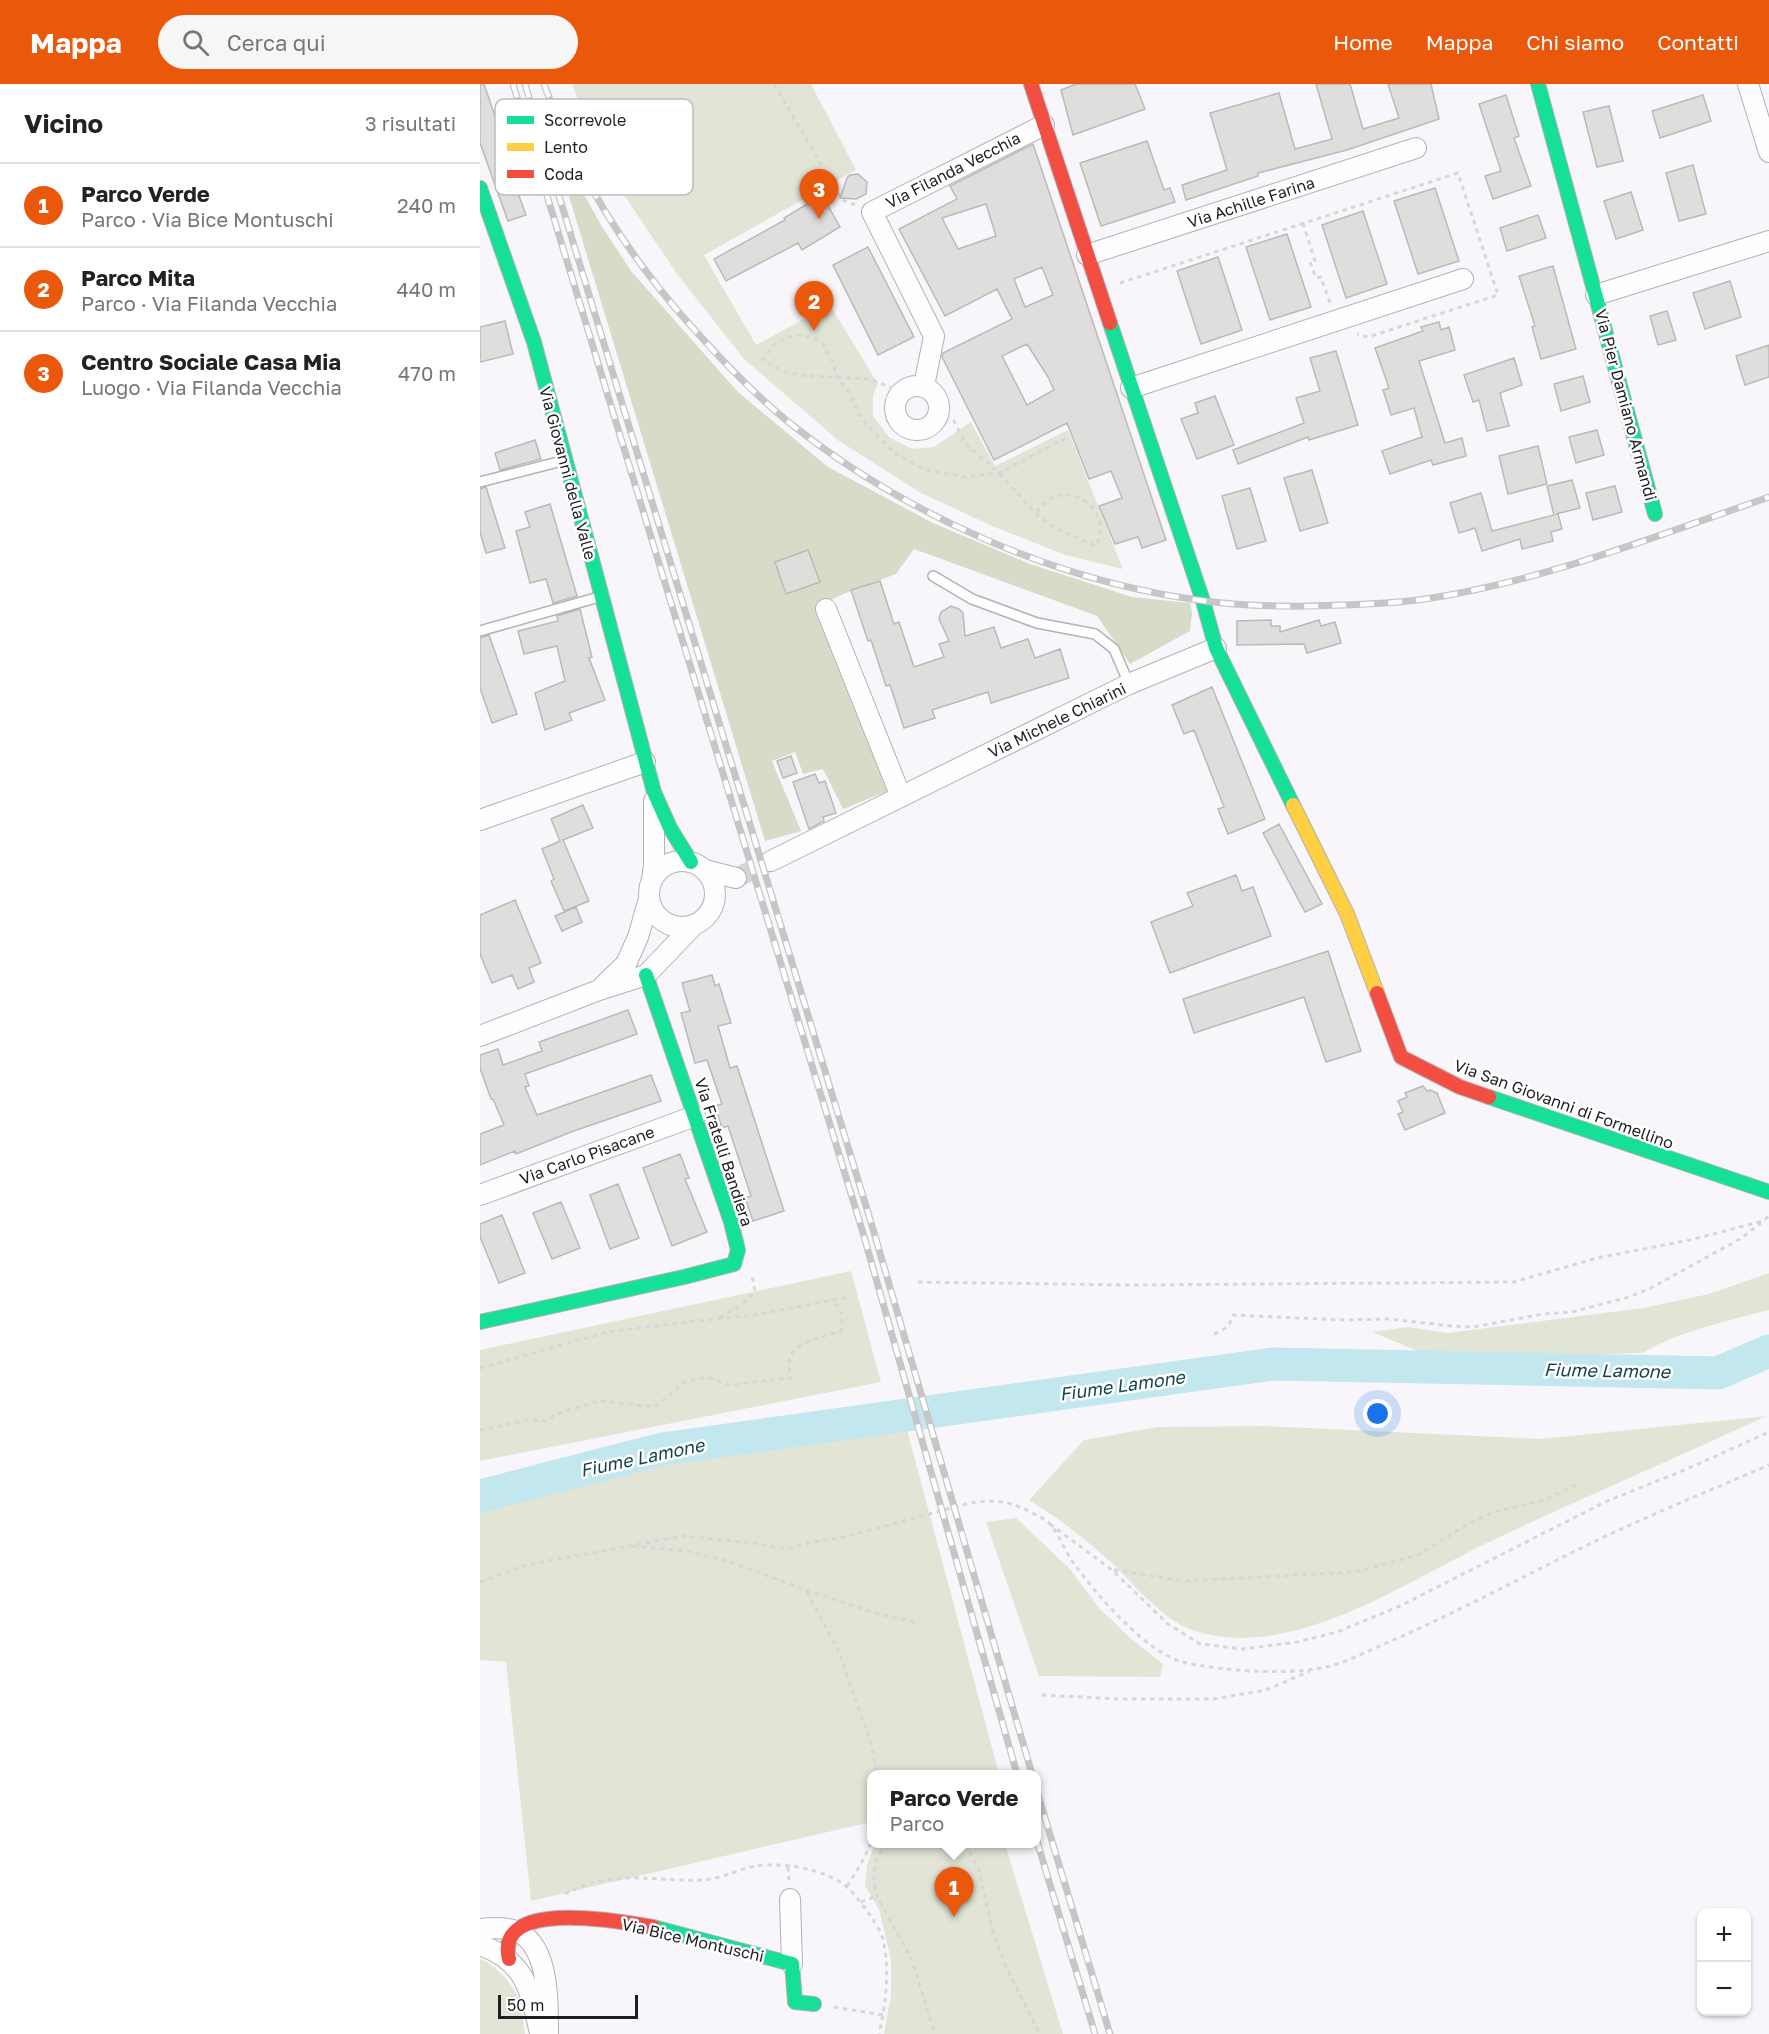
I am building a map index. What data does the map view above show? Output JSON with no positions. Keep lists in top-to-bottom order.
{
  "streets": {
    "street": [
      "Via Filanda Vecchia",
      "Via Achille Farina",
      "Via Pier Damiano Armandi",
      "Via Giovanni della Valle",
      "Via Michele Chiarini",
      "Via San Giovanni di Formellino",
      "Via Fratelli Bandiera",
      "Via Carlo Pisacane",
      "Via Bice Montuschi"
    ]
  },
  "crossings": [
    ["Via Michele Chiarini", "Via San Giovanni di Formellino"],
    ["Via Fratelli Bandiera", "Via Carlo Pisacane"]
  ],
  "water": ["Fiume Lamone"],
  "legend": ["Scorrevole", "Lento", "Coda"],
  "scale_bar": "50 m",
  "page": {
    "header": "Mappa",
    "search": "Cerca qui",
    "nav": [
      "Home",
      "Mappa",
      "Chi siamo",
      "Contatti"
    ],
    "heading": ["Vicino", "3 risultati"],
    "list": [
      {
        "mark": "1",
        "name": "Parco Verde",
        "note": "Parco · Via Bice Montuschi",
        "value": "240 m"
      },
      {
        "mark": "2",
        "name": "Parco Mita",
        "note": "Parco · Via Filanda Vecchia",
        "value": "440 m"
      },
      {
        "mark": "3",
        "name": "Centro Sociale Casa Mia",
        "note": "Luogo · Via Filanda Vecchia",
        "value": "470 m"
      }
    ],
    "pins": ["3", "2", "1"],
    "popup": ["Parco Verde", "Parco"],
    "map_buttons": ["+", "−"],
    "scale": "50 m"
  }
}
